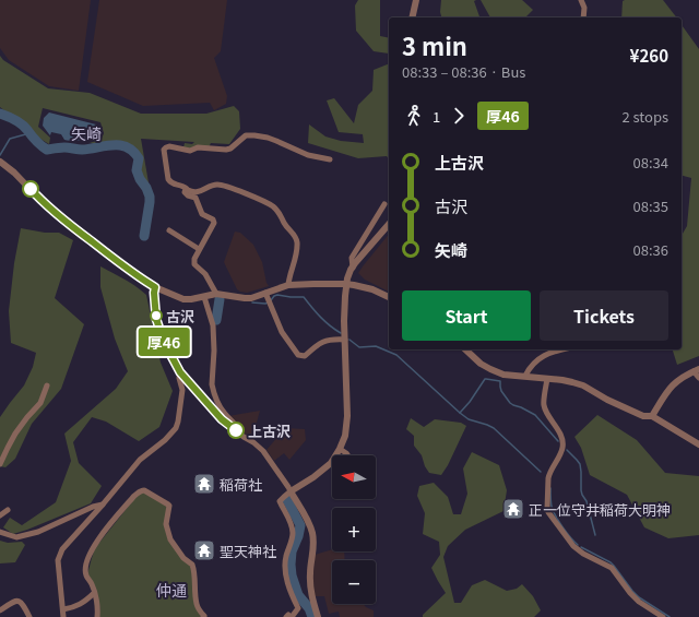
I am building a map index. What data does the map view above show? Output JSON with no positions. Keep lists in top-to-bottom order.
{
  "districts": ["矢崎", "仲通"],
  "places": {
    "other": ["古沢", "上古沢"],
    "temple": ["稲荷社", "正一位守井稲荷大明神", "聖天神社"]
  },
  "lines": ["bus line 厚46"],
  "north": "left",
  "page": {
    "on_map": "厚46",
    "heading": ["3 min", "08:33 – 08:36 · Bus", "¥260"],
    "legs": ["1", "厚46", "2 stops"],
    "list": [
      {
        "name": "上古沢",
        "value": "08:34"
      },
      {
        "name": "古沢",
        "value": "08:35"
      },
      {
        "name": "矢崎",
        "value": "08:36"
      }
    ],
    "buttons": ["Start", "Tickets"],
    "map_buttons": ["+", "−"]
  }
}
